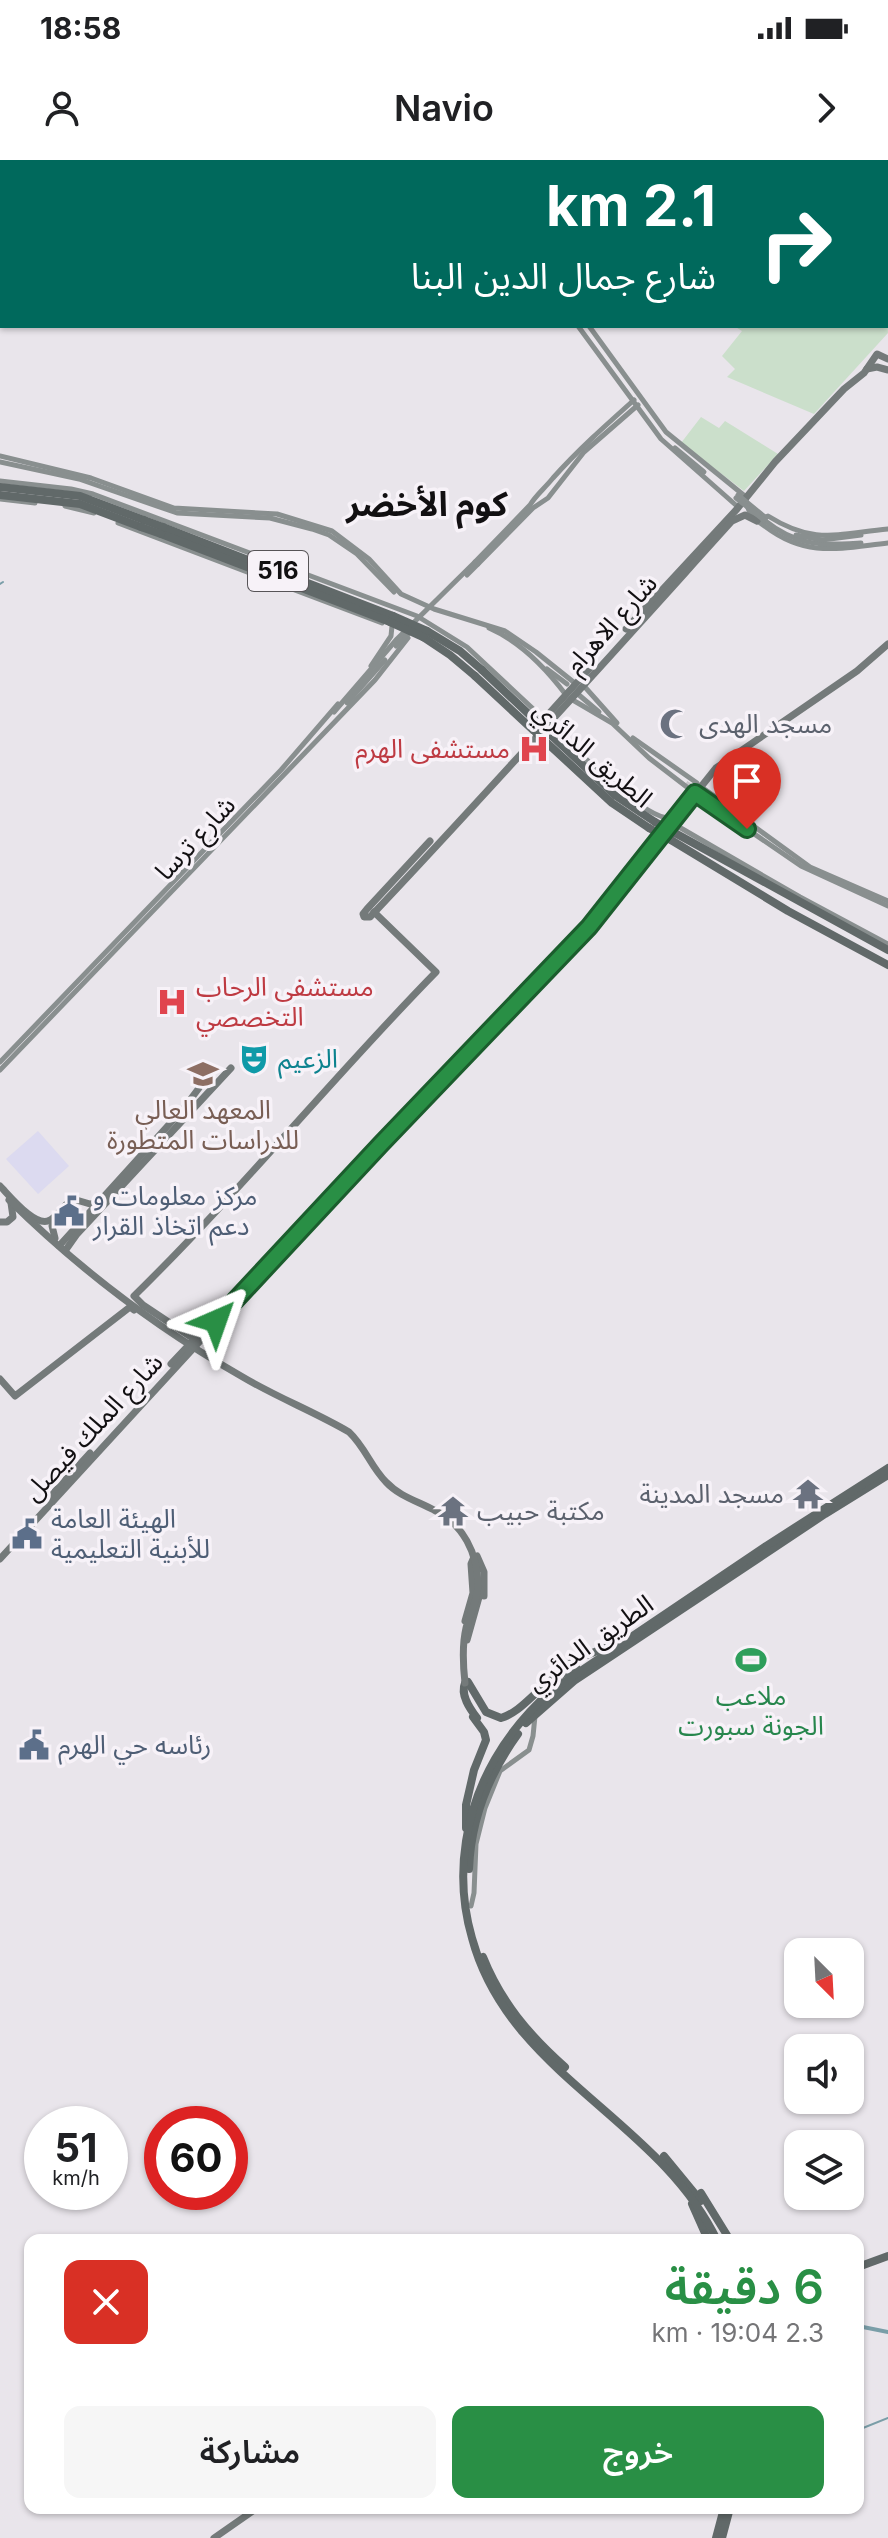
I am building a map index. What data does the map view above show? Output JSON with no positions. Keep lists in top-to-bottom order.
{
  "streets": {
    "highway": ["516", "الطريق الدائري"],
    "main road": ["شارع الاهرام", "شارع ترسا", "شارع الملك فيصل"]
  },
  "districts": ["كوم الأخضر"],
  "places": {
    "mosque": ["مسجد الهدى"],
    "hospital": ["مستشفى الهرم", "مستشفى الرحاب التخصصي"],
    "theatre": ["الزعيم"],
    "school or university": ["المعهد العالي للدراسات المتطورة"],
    "public building": ["مركز معلومات و دعم اتخاذ القرار", "الهيئة العامة للأبنية التعليمية", "رئاسه حي الهرم"],
    "temple": ["مسجد المدينة", "مكتبة حبيب"],
    "sports": ["ملاعب الجونة سبورت"]
  },
  "north": "bottom right",
  "page": {
    "status": "18:58",
    "header": "Navio",
    "turn": ["2.1 km", "شارع جمال الدين البنا"],
    "speed": "51 km/h",
    "limit": "60",
    "heading": ["6 دقيقة", "2.3 km · 19:04"],
    "buttons": ["خروج", "مشاركة"]
  }
}
